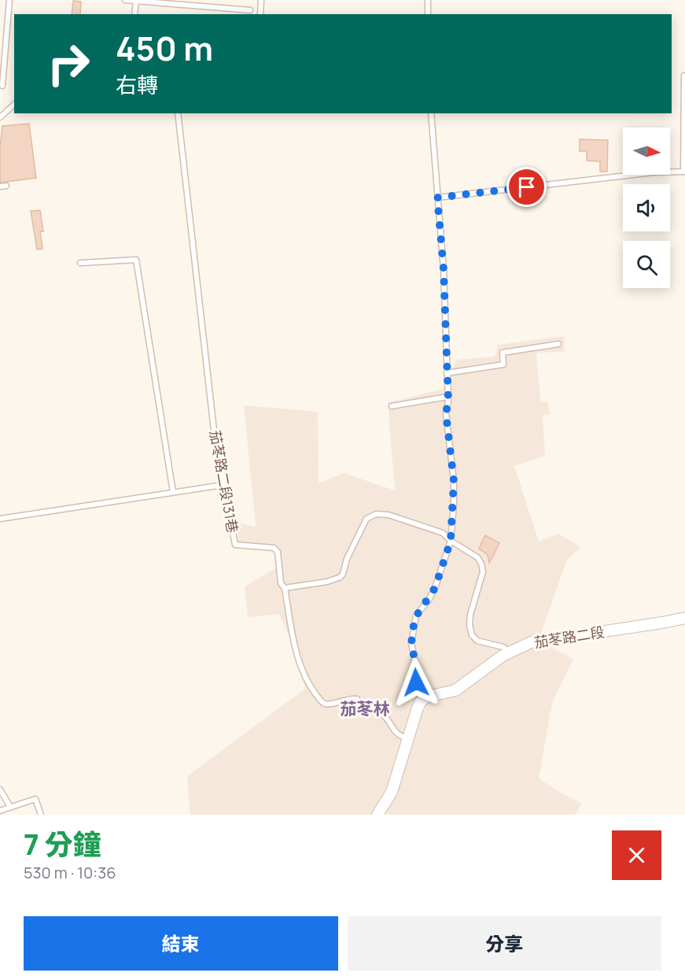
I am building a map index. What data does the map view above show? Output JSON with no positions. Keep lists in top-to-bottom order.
{
  "streets": {
    "street": ["茄苳路二段"],
    "lane": ["茄苳路二段131巷"]
  },
  "districts": ["茄苳林"],
  "north": "right",
  "page": {
    "turn": ["450 m", "右轉"],
    "heading": ["7 分鐘", "530 m · 10:36"],
    "buttons": ["結束", "分享"]
  }
}
